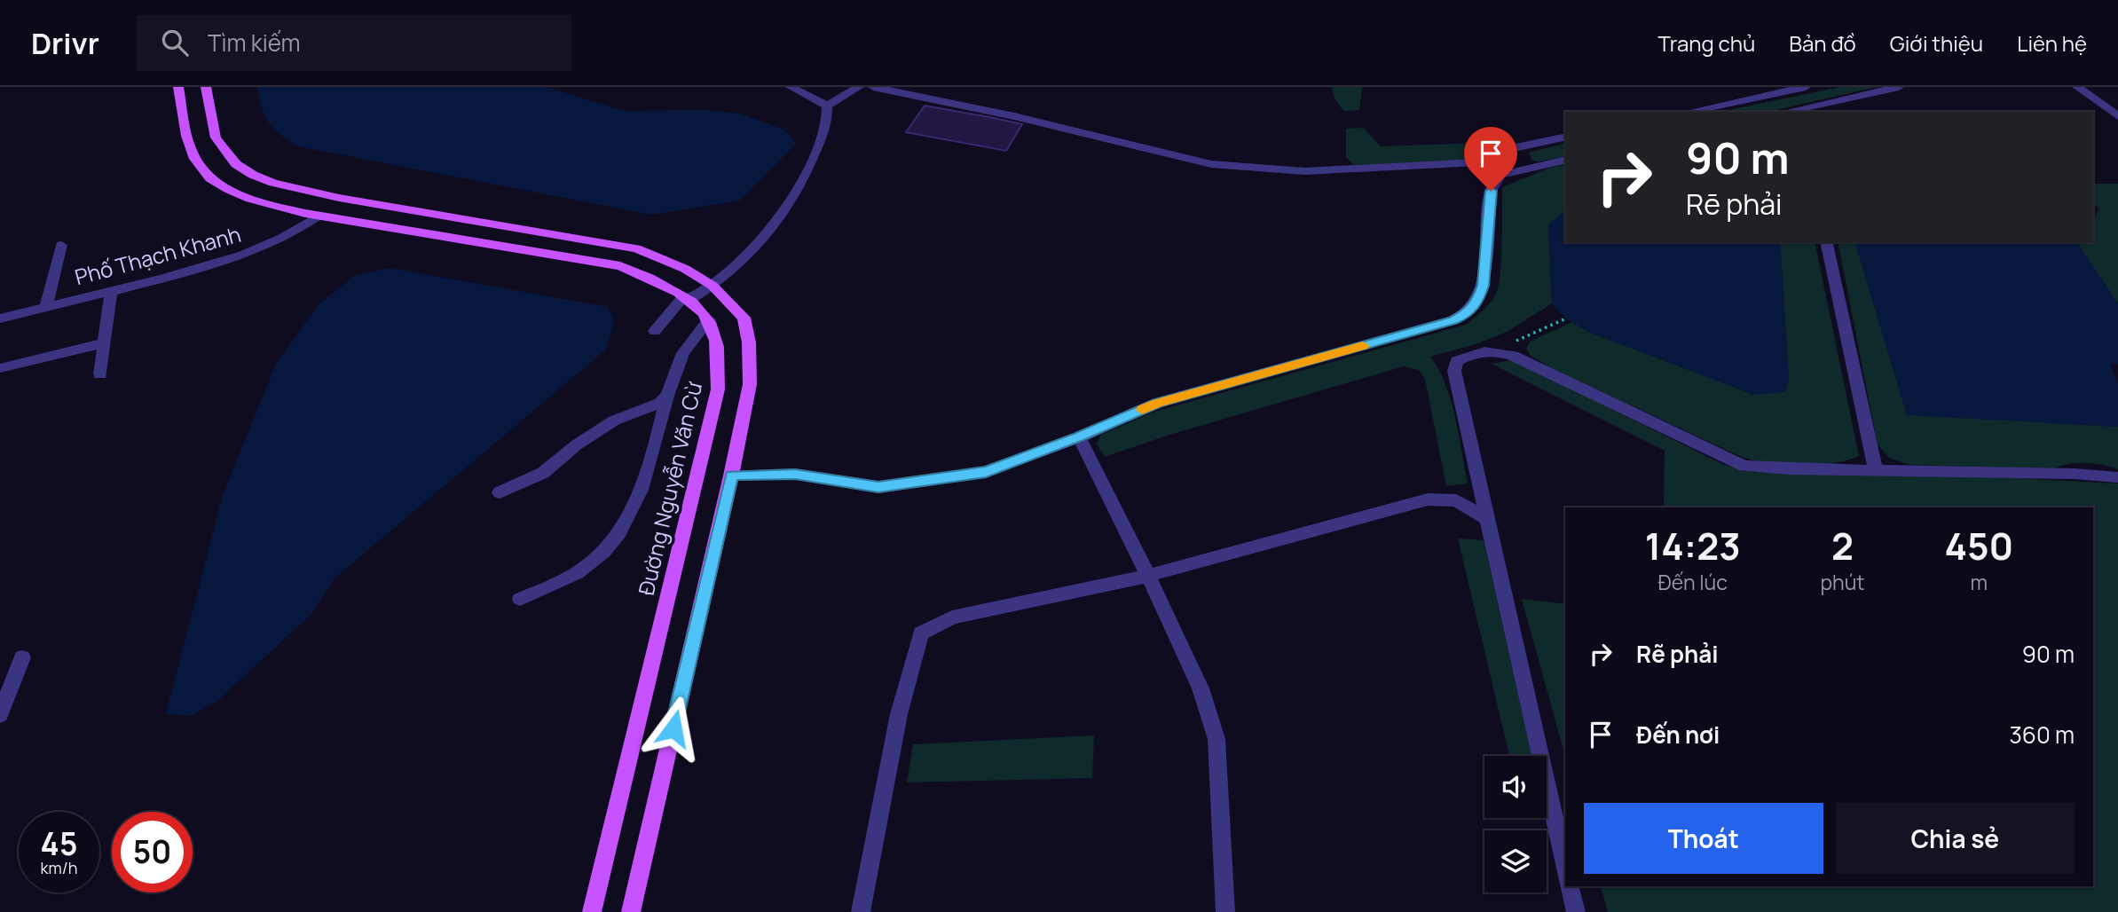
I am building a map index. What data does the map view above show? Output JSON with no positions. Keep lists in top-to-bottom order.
{
  "streets": {
    "main road": ["Đường Nguyễn Văn Cừ"],
    "street": ["Phố Thạch Khanh"]
  },
  "page": {
    "header": "Drivr",
    "search": "Tìm kiếm",
    "nav": [
      "Trang chủ",
      "Bản đồ",
      "Giới thiệu",
      "Liên hệ"
    ],
    "turn": ["90 m", "Rẽ phải"],
    "eta": [
      "14:23",
      "Đến lúc",
      "2",
      "phút",
      "450",
      "m"
    ],
    "list": [
      {
        "name": "Rẽ phải",
        "value": "90 m"
      },
      {
        "name": "Đến nơi",
        "value": "360 m"
      }
    ],
    "buttons": ["Thoát", "Chia sẻ"],
    "speed": "45 km/h",
    "limit": "50"
  }
}
